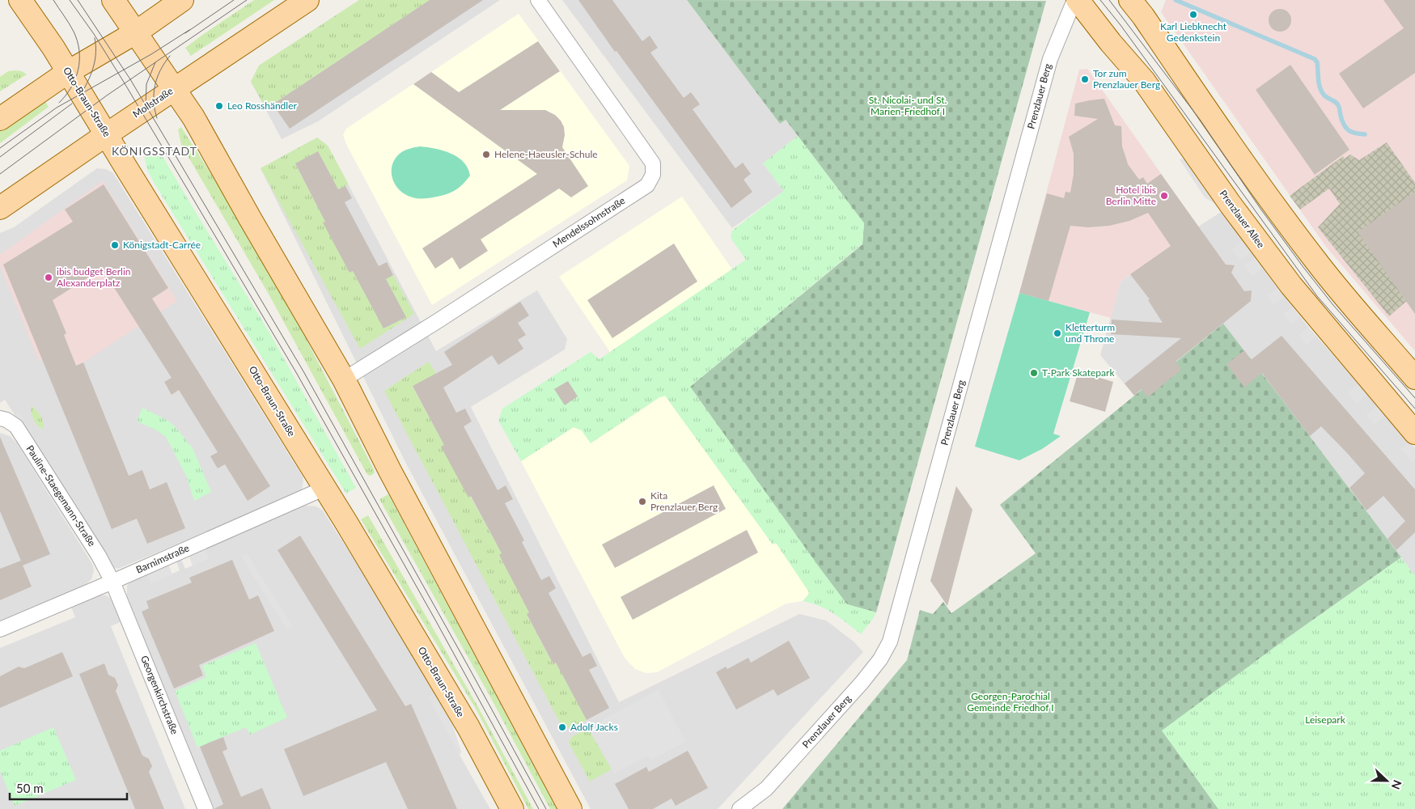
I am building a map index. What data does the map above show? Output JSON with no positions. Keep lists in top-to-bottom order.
{
  "streets": {
    "main road": ["Otto-Braun-Straße", "Mollstraße", "Prenzlauer Allee"],
    "street": [
      "Prenzlauer Berg",
      "Mendelssohnstraße",
      "Pauline-Staegemann-Straße",
      "Barnimstraße",
      "Georgenkirchstraße"
    ]
  },
  "crossings": [
    ["Otto-Braun-Straße", "Mollstraße"],
    ["Otto-Braun-Straße", "Barnimstraße"],
    ["Pauline-Staegemann-Straße", "Barnimstraße"],
    ["Pauline-Staegemann-Straße", "Georgenkirchstraße"],
    ["Barnimstraße", "Georgenkirchstraße"]
  ],
  "districts": ["KÖNIGSSTADT"],
  "parks": ["St. Nicolai- und St. Marien-Friedhof I", "Georgen-Parochial Gemeinde Friedhof I", "Leisepark"],
  "places": [
    "Karl Liebknecht Gedenkstein",
    "Tor zum Prenzlauer Berg",
    "Leo Rosshändler",
    "Helene-Haeusler-Schule",
    "Hotel ibis Berlin Mitte",
    "Königstadt-Carrée",
    "ibis budget Berlin Alexanderplatz",
    "Kletterturm und Throne",
    "T-Park Skatepark",
    "Kita Prenzlauer Berg",
    "Adolf Jacks"
  ],
  "scale_bar": "50 m",
  "north": "right"
}
